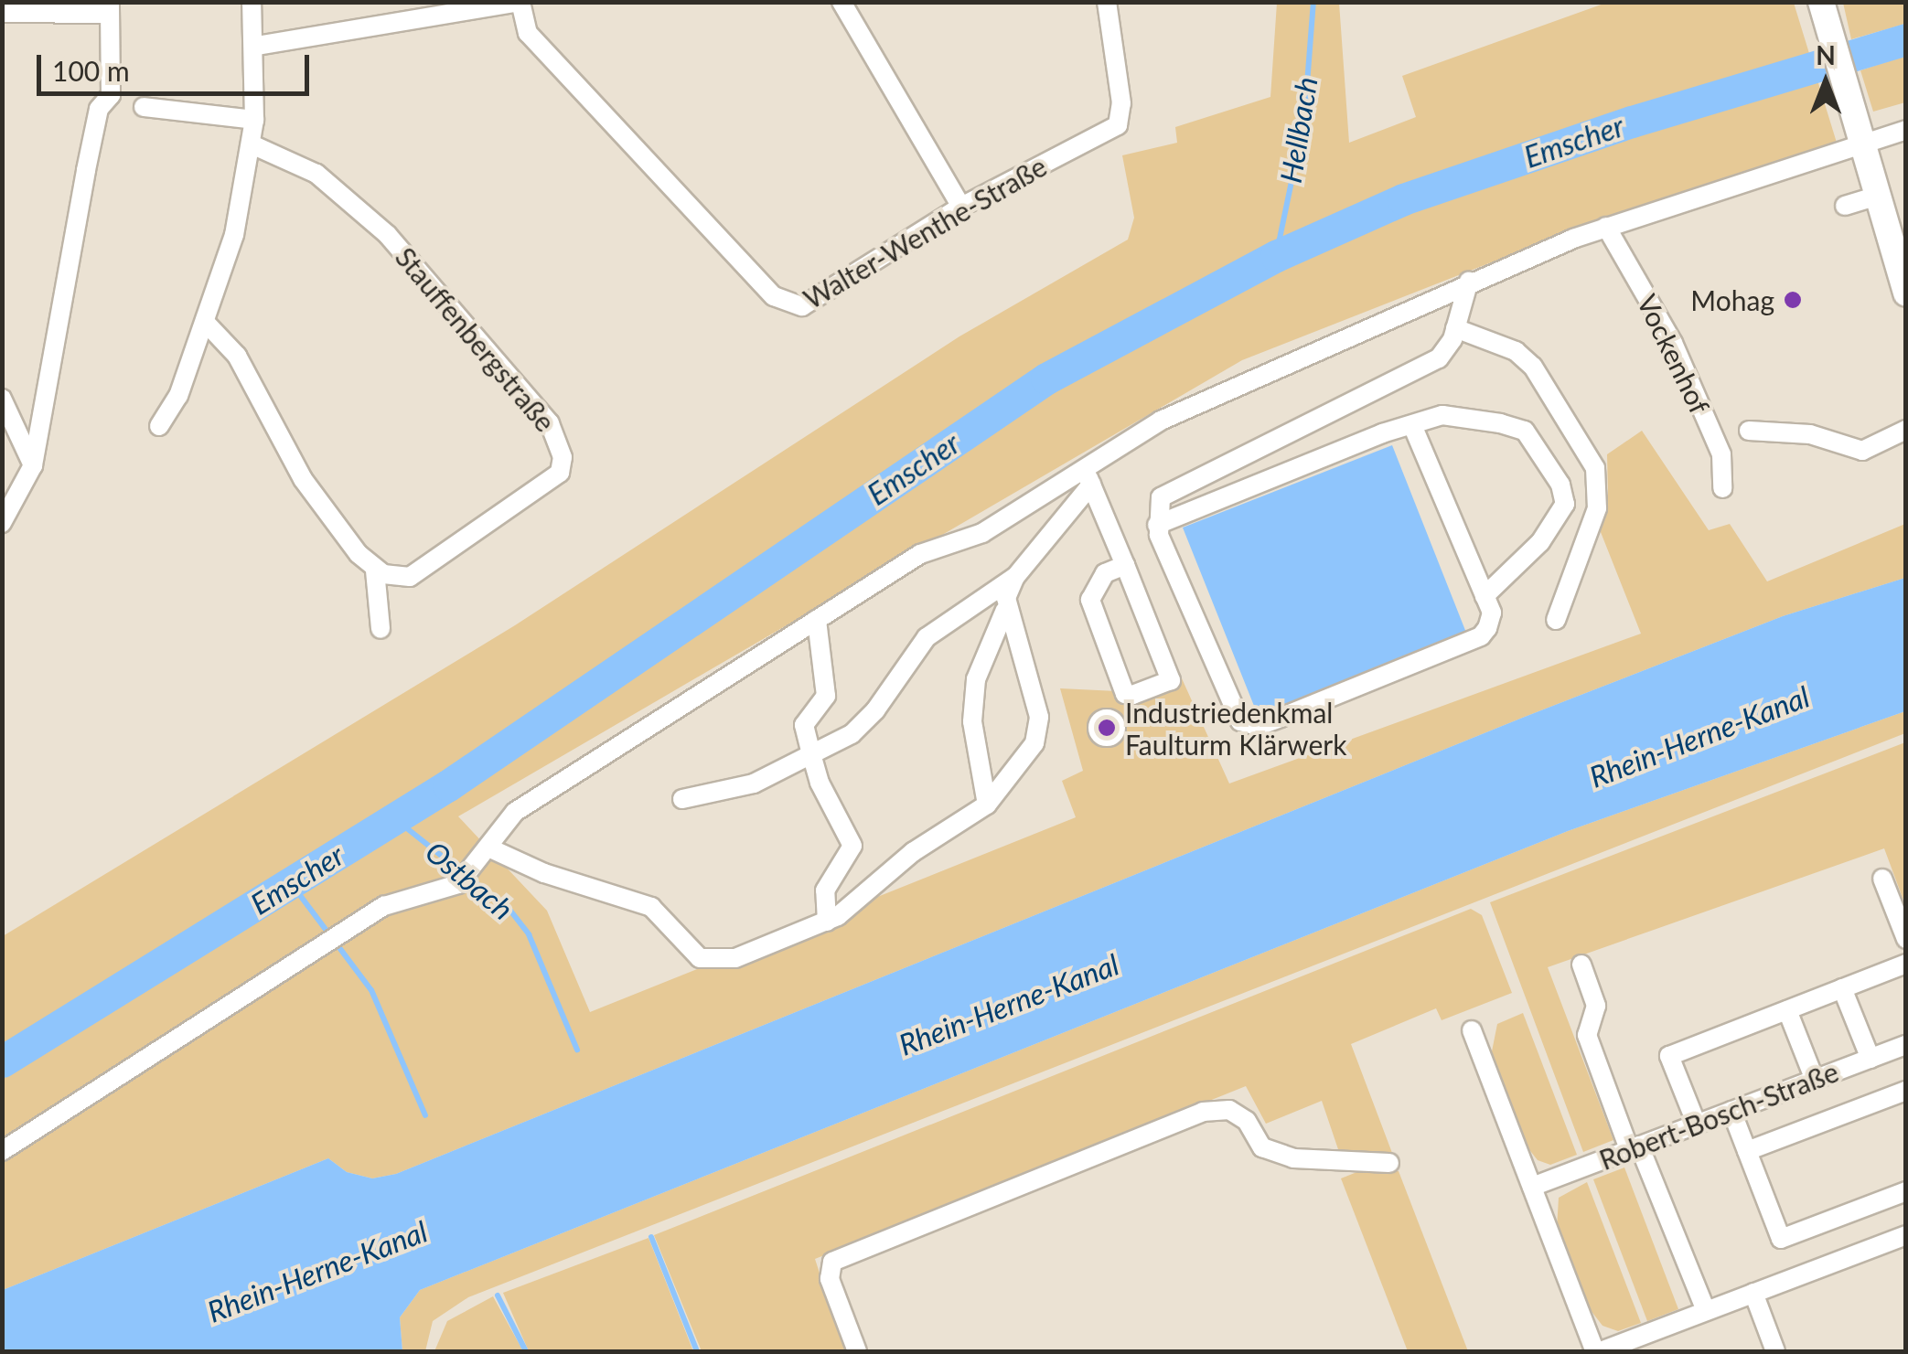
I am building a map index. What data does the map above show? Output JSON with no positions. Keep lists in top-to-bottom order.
{
  "streets": {
    "street": [
      "Walter-Wenthe-Straße",
      "Stauffenbergstraße",
      "Vockenhof",
      "Robert-Bosch-Straße"
    ]
  },
  "water": [
    "Hellbach",
    "Emscher",
    "Rhein-Herne-Kanal",
    "Ostbach"
  ],
  "places": ["Mohag", "Industriedenkmal Faulturm Klärwerk"],
  "scale_bar": "100 m",
  "north": "top"
}
